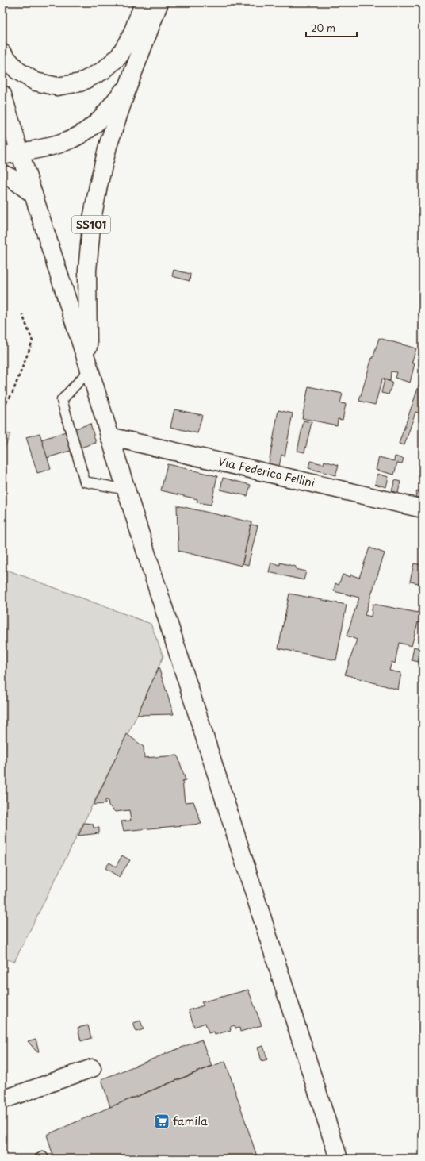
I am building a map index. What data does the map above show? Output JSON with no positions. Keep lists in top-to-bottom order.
{
  "streets": {
    "main road": ["SS101", "Via Federico Fellini"]
  },
  "places": {
    "supermarket": ["famila"]
  },
  "scale_bar": "20 m"
}
